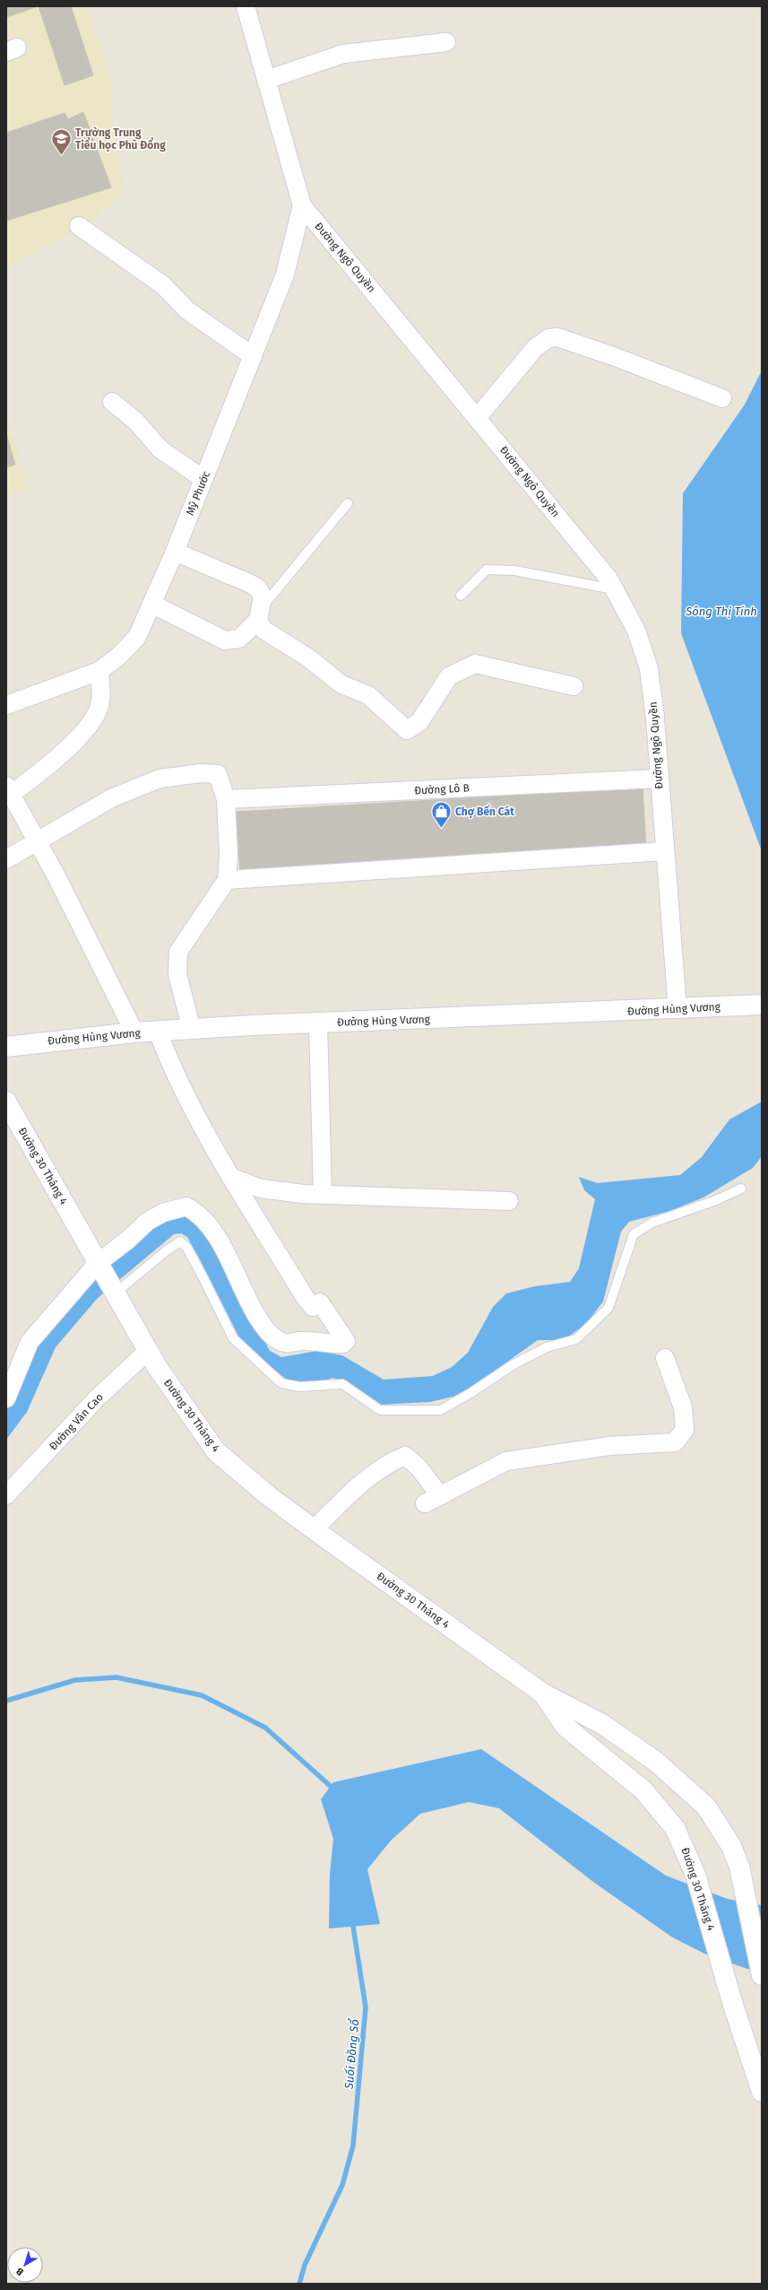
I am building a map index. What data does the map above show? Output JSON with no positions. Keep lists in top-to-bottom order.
{
  "streets": {
    "main road": ["Đường Hùng Vương", "Đường 30 Tháng 4"],
    "street": [
      "Đường Ngô Quyền",
      "Mỹ Phước",
      "Đường Lô B",
      "Đường Văn Cao"
    ]
  },
  "crossings": [
    ["Đường Ngô Quyền", "Mỹ Phước"],
    ["Đường Ngô Quyền", "Đường Lô B"],
    ["Đường Ngô Quyền", "Đường Hùng Vương"],
    ["Đường 30 Tháng 4", "Đường Văn Cao"]
  ],
  "water": ["Sông Thị Tính", "Suối Đồng Sổ"],
  "places": {
    "school or university": ["Trường Trung Tiểu học Phù Đổng"],
    "shop": ["Chợ Bến Cát"]
  },
  "north": "bottom left"
}
